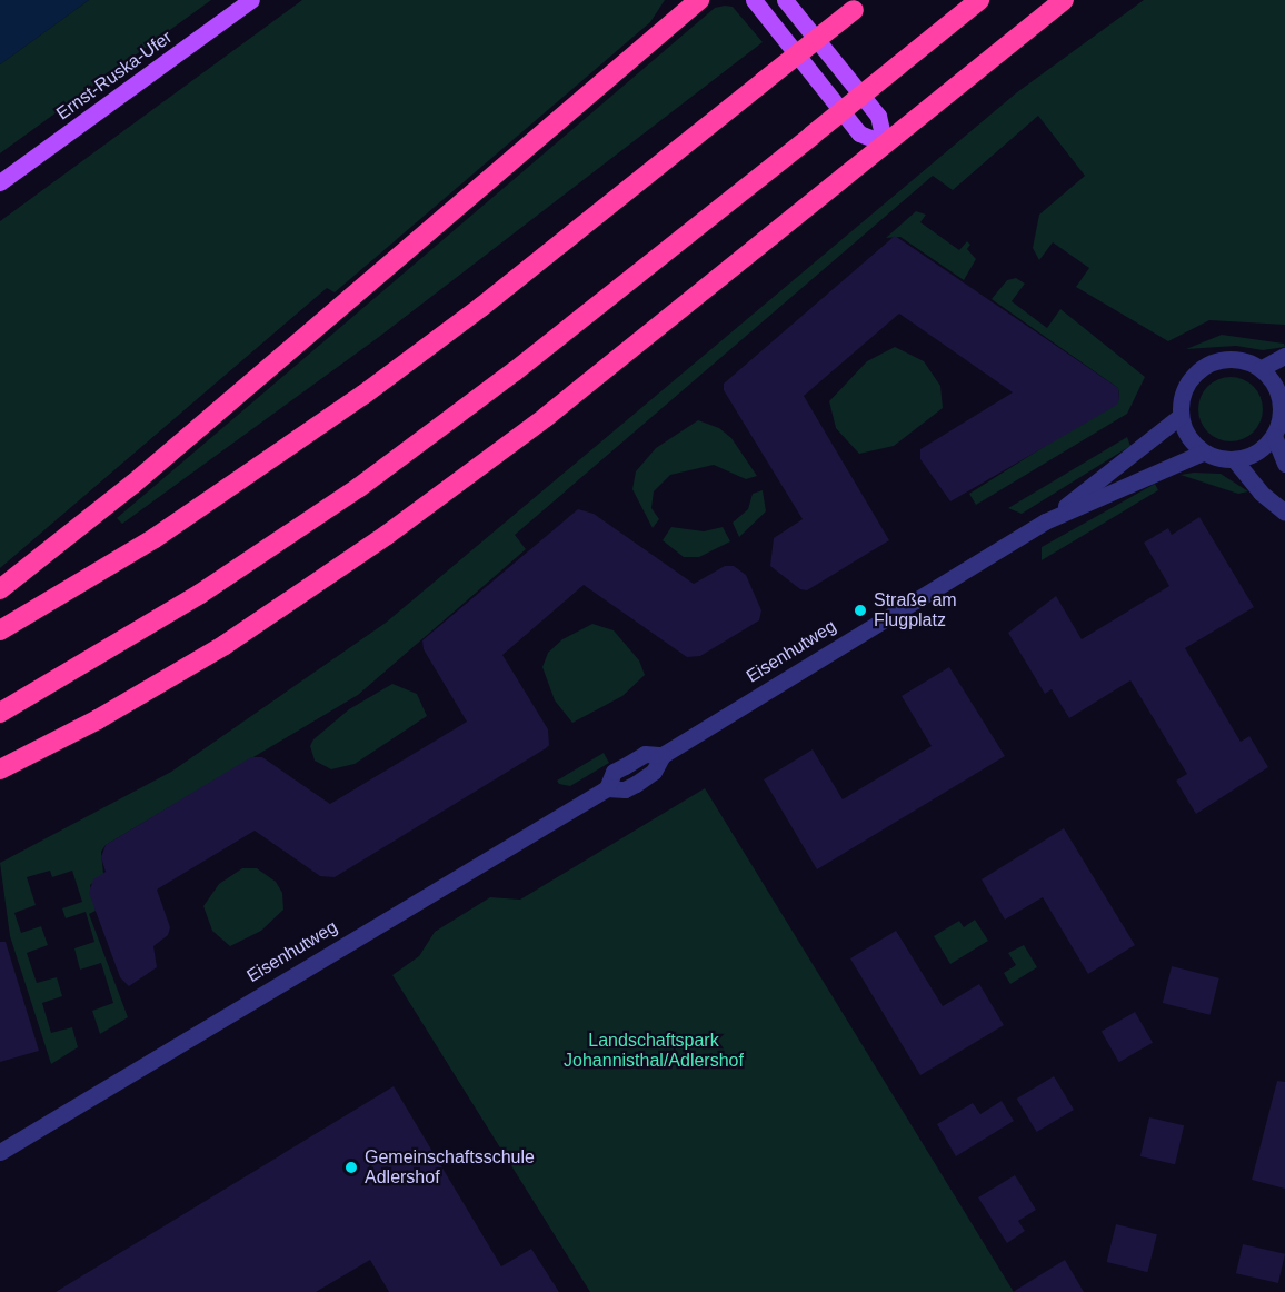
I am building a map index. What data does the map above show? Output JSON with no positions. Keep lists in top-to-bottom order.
{
  "streets": {
    "main road": ["Ernst-Ruska-Ufer"],
    "street": ["Eisenhutweg"]
  },
  "parks": ["Landschaftspark Johannisthal/Adlershof"],
  "places": ["Straße am Flugplatz", "Gemeinschaftsschule Adlershof"]
}
